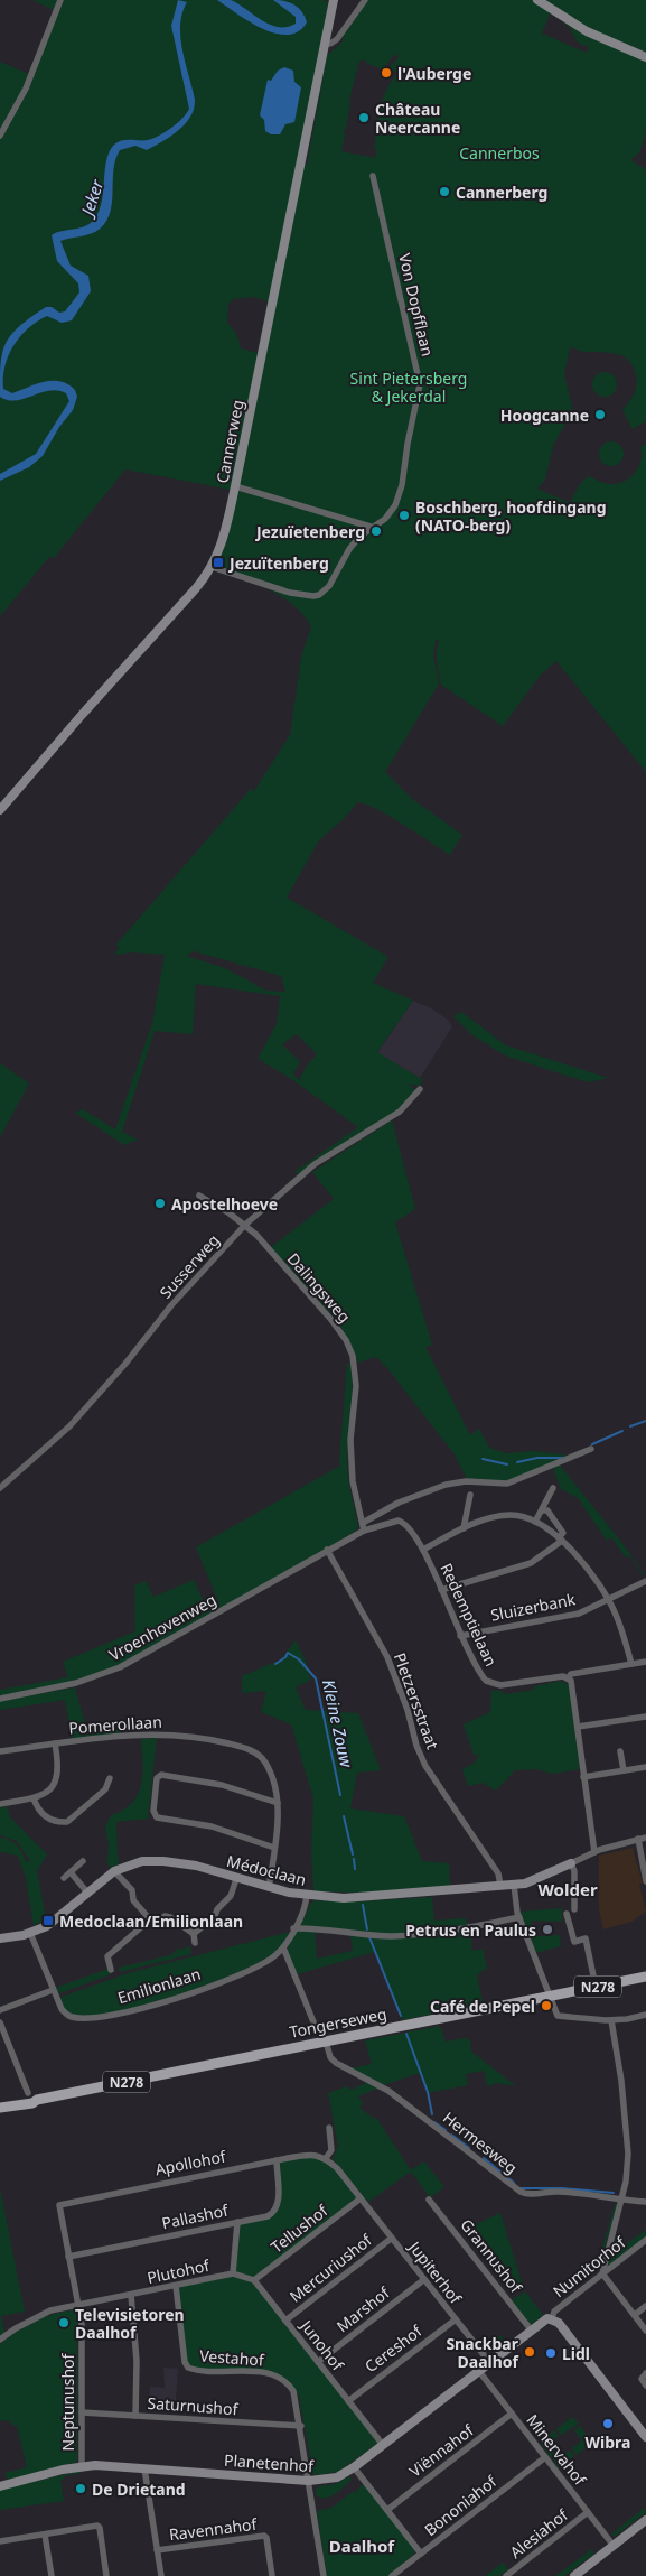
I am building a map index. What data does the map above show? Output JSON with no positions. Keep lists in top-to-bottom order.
{
  "streets": {
    "main road": ["N278", "Tongerseweg"],
    "street": [
      "Von Dopfflaan",
      "Cannerweg",
      "Susserweg",
      "Dalingsweg",
      "Sluizerbank",
      "Redemptielaan",
      "Vroenhovenweg",
      "Pletzersstraat",
      "Pomerollaan",
      "Médoclaan",
      "Emilionlaan",
      "Hermesweg",
      "Apollohof",
      "Pallashof",
      "Tellushof",
      "Grannushof",
      "Numitorhof",
      "Mercuriushof",
      "Plutohof",
      "Jupiterhof",
      "Marshof",
      "Junohof",
      "Cereshof",
      "Vestahof",
      "Neptunushof",
      "Saturnushof",
      "Minervahof",
      "Viënnahof",
      "Planetenhof",
      "Bononiahof",
      "Ravennahof",
      "Alesiahof"
    ]
  },
  "crossings": [
    ["Von Dopfflaan", "Cannerweg"],
    ["Susserweg", "Dalingsweg"],
    ["Dalingsweg", "Redemptielaan"],
    ["Sluizerbank", "Redemptielaan"],
    ["Redemptielaan", "Vroenhovenweg"],
    ["Redemptielaan", "Pletzersstraat"],
    ["Vroenhovenweg", "Pletzersstraat"],
    ["Pletzersstraat", "Médoclaan"],
    ["Pomerollaan", "Médoclaan"],
    ["Médoclaan", "Emilionlaan"],
    ["Tongerseweg", "Hermesweg"],
    ["Apollohof", "Pallashof"],
    ["Apollohof", "Neptunushof"],
    ["Pallashof", "Plutohof"],
    ["Pallashof", "Neptunushof"],
    ["Tellushof", "Jupiterhof"],
    ["Tellushof", "Junohof"],
    ["Grannushof", "Planetenhof"],
    ["Numitorhof", "Planetenhof"],
    ["Mercuriushof", "Jupiterhof"],
    ["Mercuriushof", "Junohof"],
    ["Plutohof", "Vestahof"],
    ["Plutohof", "Neptunushof"],
    ["Jupiterhof", "Marshof"],
    ["Jupiterhof", "Cereshof"],
    ["Jupiterhof", "Planetenhof"],
    ["Marshof", "Junohof"],
    ["Junohof", "Cereshof"],
    ["Junohof", "Planetenhof"],
    ["Vestahof", "Saturnushof"],
    ["Vestahof", "Planetenhof"],
    ["Neptunushof", "Saturnushof"],
    ["Neptunushof", "Planetenhof"],
    ["Minervahof", "Viënnahof"],
    ["Minervahof", "Planetenhof"],
    ["Minervahof", "Bononiahof"],
    ["Minervahof", "Alesiahof"]
  ],
  "districts": ["Wolder", "Daalhof"],
  "water": ["Jeker", "Kleine Zouw"],
  "parks": ["Cannerbos", "Sint Pietersberg & Jekerdal"],
  "places": {
    "other": [
      "l'Auberge",
      "Château Neercanne",
      "Cannerberg",
      "Hoogcanne",
      "Boschberg, hoofdingang (NATO-berg)",
      "Jezuïetenberg",
      "Apostelhoeve",
      "Petrus en Paulus",
      "Café de Pepel",
      "Televisietoren Daalhof",
      "Snackbar Daalhof",
      "Lidl",
      "Wibra",
      "De Drietand"
    ],
    "transit": ["Jezuïtenberg", "Medoclaan/Emilionlaan"]
  }
}
